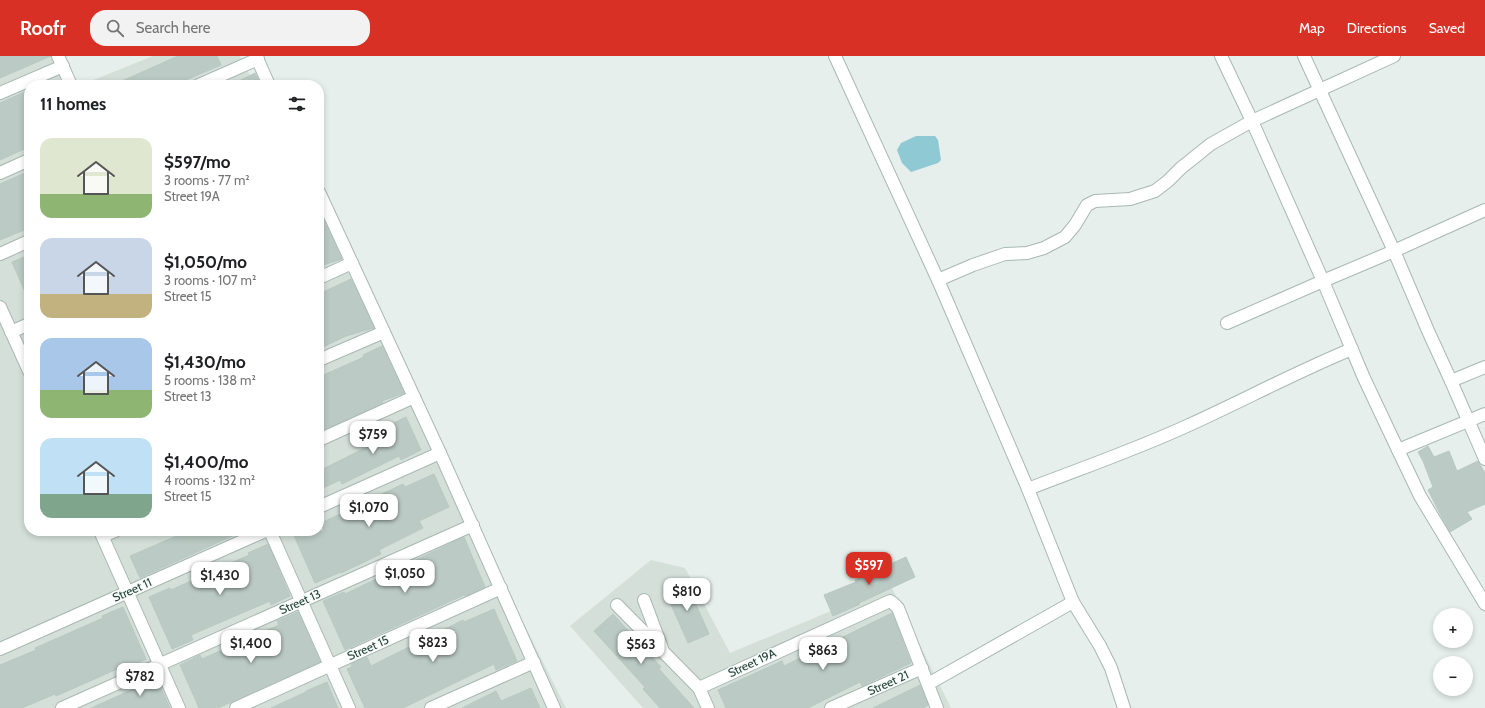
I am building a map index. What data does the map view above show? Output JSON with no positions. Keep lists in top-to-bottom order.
{
  "streets": {
    "street": [
      "Street 11",
      "Street 13",
      "Street 15",
      "Street 19A",
      "Street 21"
    ]
  },
  "crossings": [
    ["Street 19A", "Street 21"]
  ],
  "page": {
    "header": "Roofr",
    "search": "Search here",
    "nav": ["Map", "Directions", "Saved"],
    "heading": "11 homes",
    "list": [
      {
        "name": "$597/mo",
        "note": "3 rooms · 77 m² · Street 19A"
      },
      {
        "name": "$1,050/mo",
        "note": "3 rooms · 107 m² · Street 15"
      },
      {
        "name": "$1,430/mo",
        "note": "5 rooms · 138 m² · Street 13"
      },
      {
        "name": "$1,400/mo",
        "note": "4 rooms · 132 m² · Street 15"
      }
    ],
    "price": [
      "$759",
      "$1,070",
      "$597",
      "$1,050",
      "$1,430",
      "$810",
      "$823",
      "$1,400",
      "$563",
      "$863",
      "$782"
    ],
    "map_buttons": ["+", "−"]
  }
}
